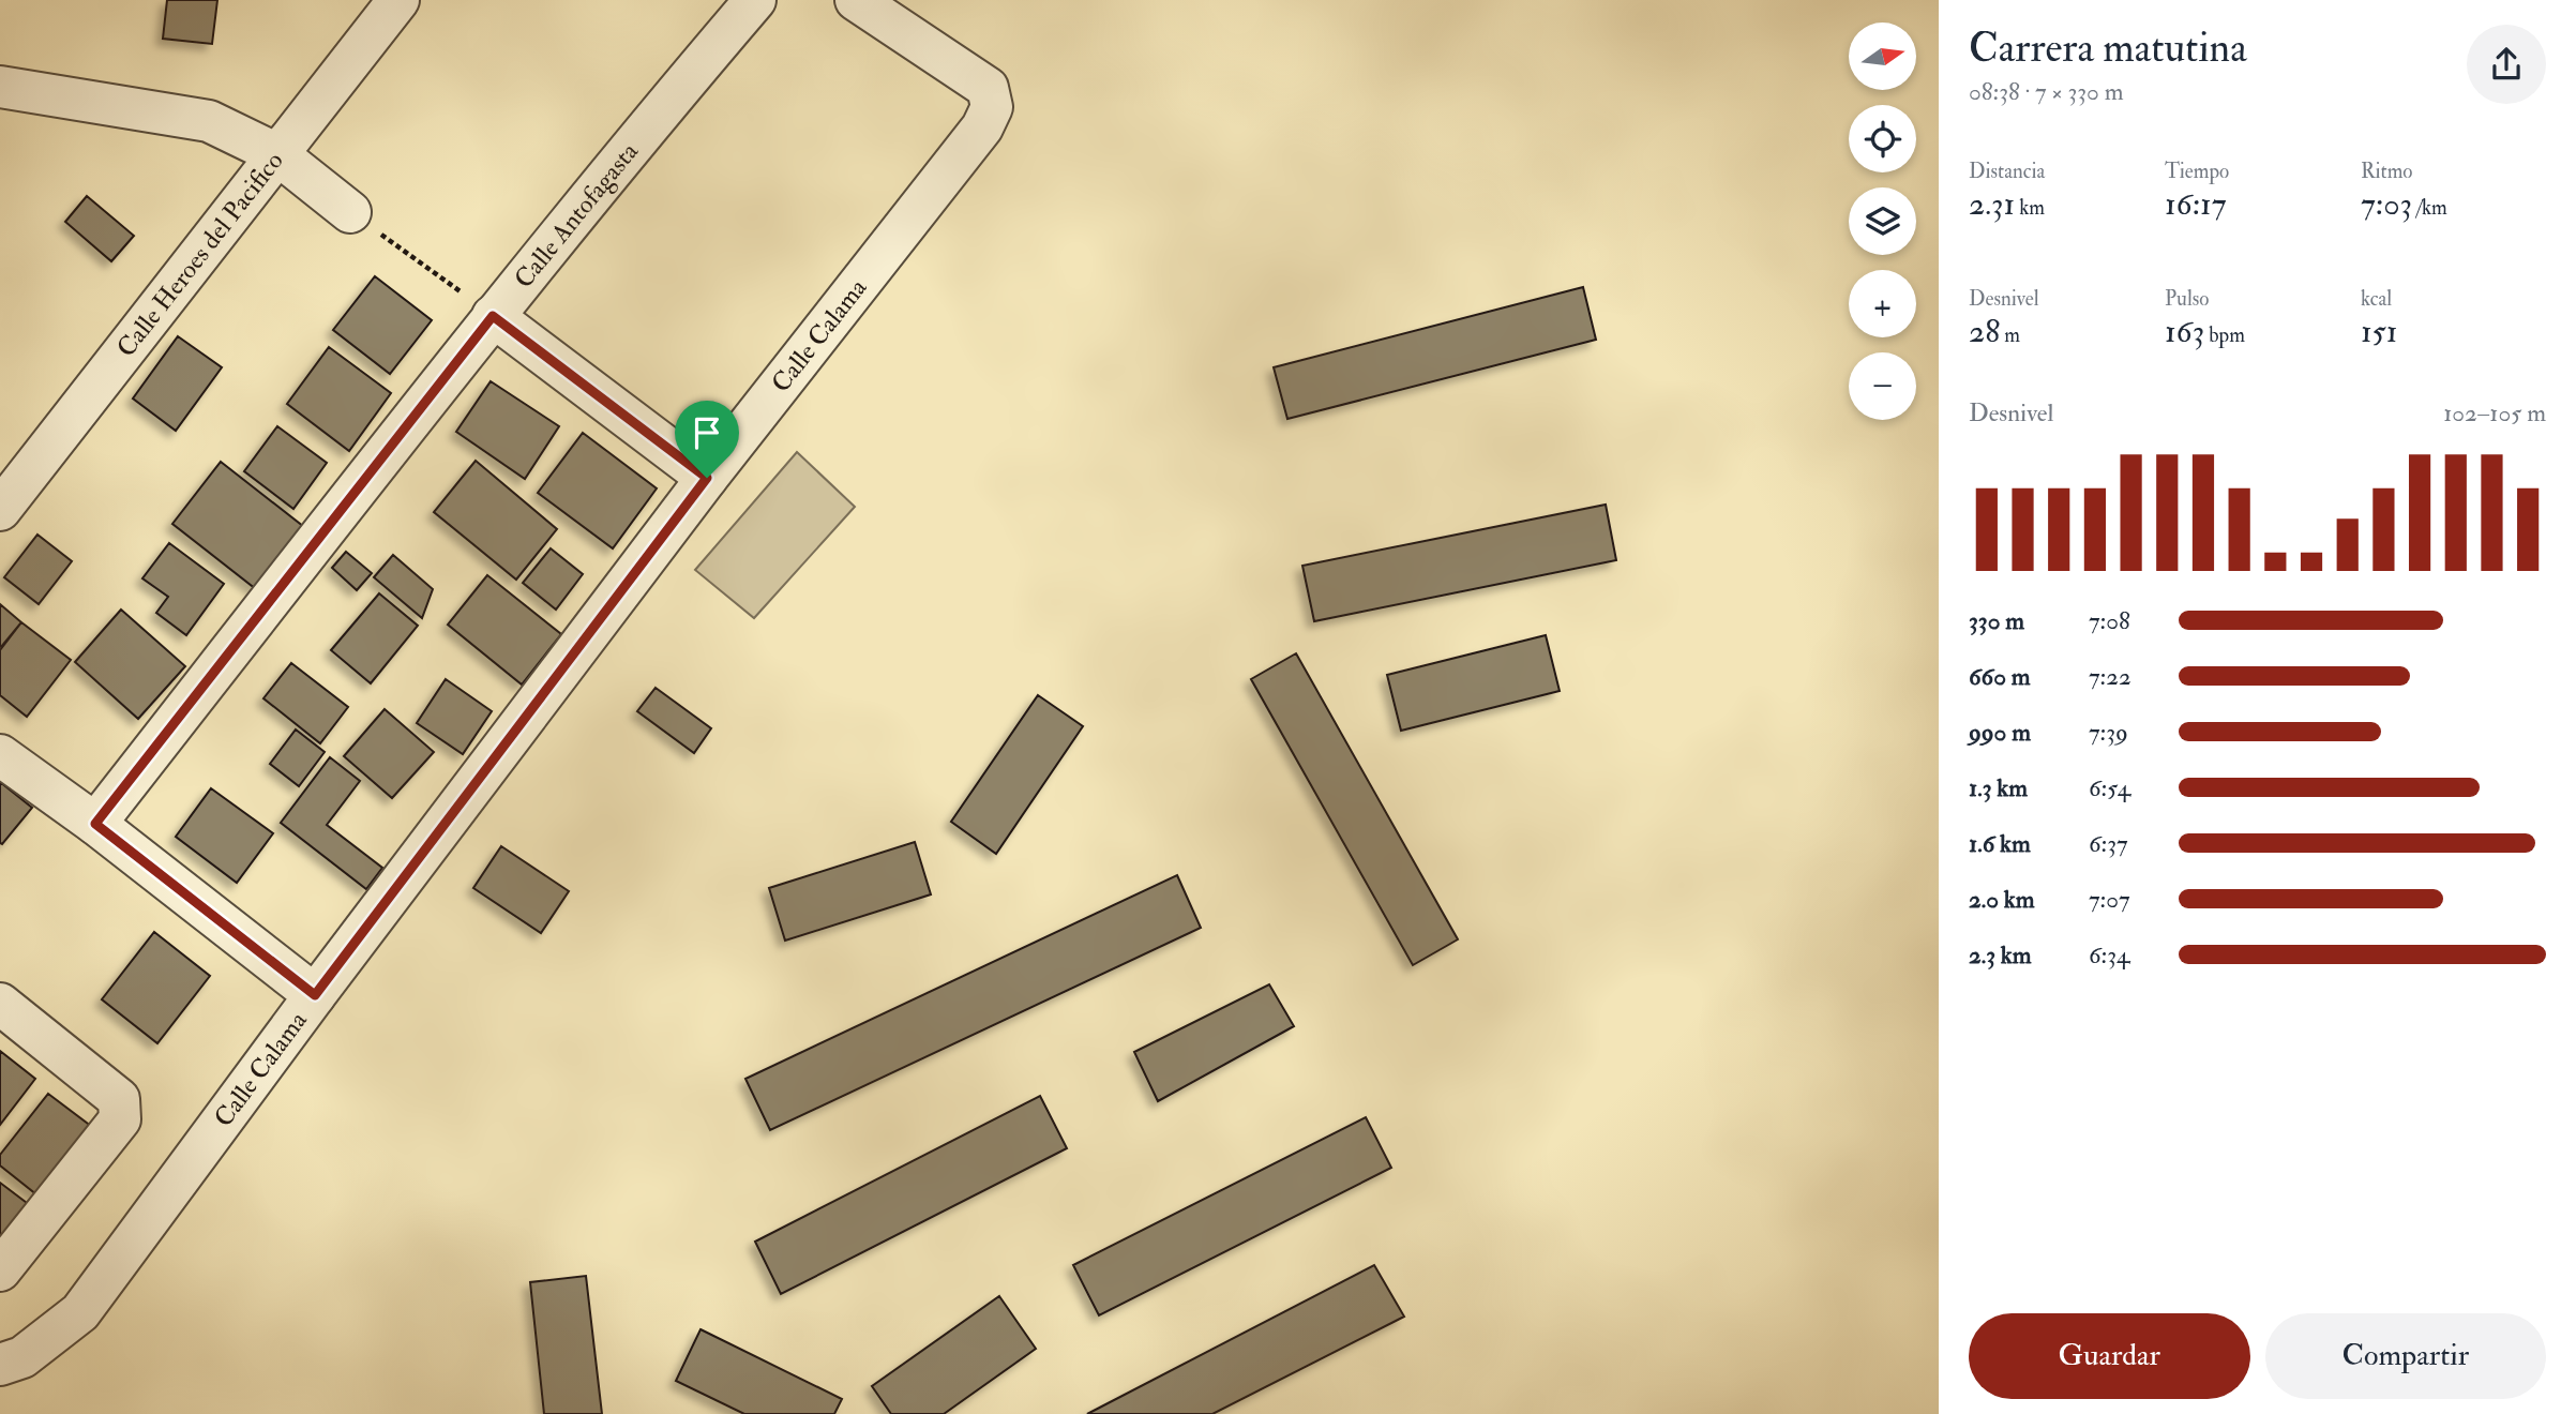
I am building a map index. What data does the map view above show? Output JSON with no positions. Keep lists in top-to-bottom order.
{
  "streets": {
    "street": ["Calle Antofagasta", "Calle Heroes del Pacifico", "Calle Calama"]
  },
  "north": "right",
  "page": {
    "heading": ["Carrera matutina", "08:38 · 7 × 330 m"],
    "map_buttons": ["+", "−"],
    "stats": [
      ["Distancia", "2.31 km"],
      ["Tiempo", "16:17"],
      ["Ritmo", "7:03 /km"],
      ["Desnivel", "28 m"],
      ["Pulso", "163 bpm"],
      ["kcal", "151"]
    ],
    "chart": ["Desnivel", "102–105 m"],
    "list": [
      {
        "name": "330 m",
        "note": "7:08"
      },
      {
        "name": "660 m",
        "note": "7:22"
      },
      {
        "name": "990 m",
        "note": "7:39"
      },
      {
        "name": "1.3 km",
        "note": "6:54"
      },
      {
        "name": "1.6 km",
        "note": "6:37"
      },
      {
        "name": "2.0 km",
        "note": "7:07"
      },
      {
        "name": "2.3 km",
        "note": "6:34"
      }
    ],
    "buttons": ["Guardar", "Compartir"]
  }
}
